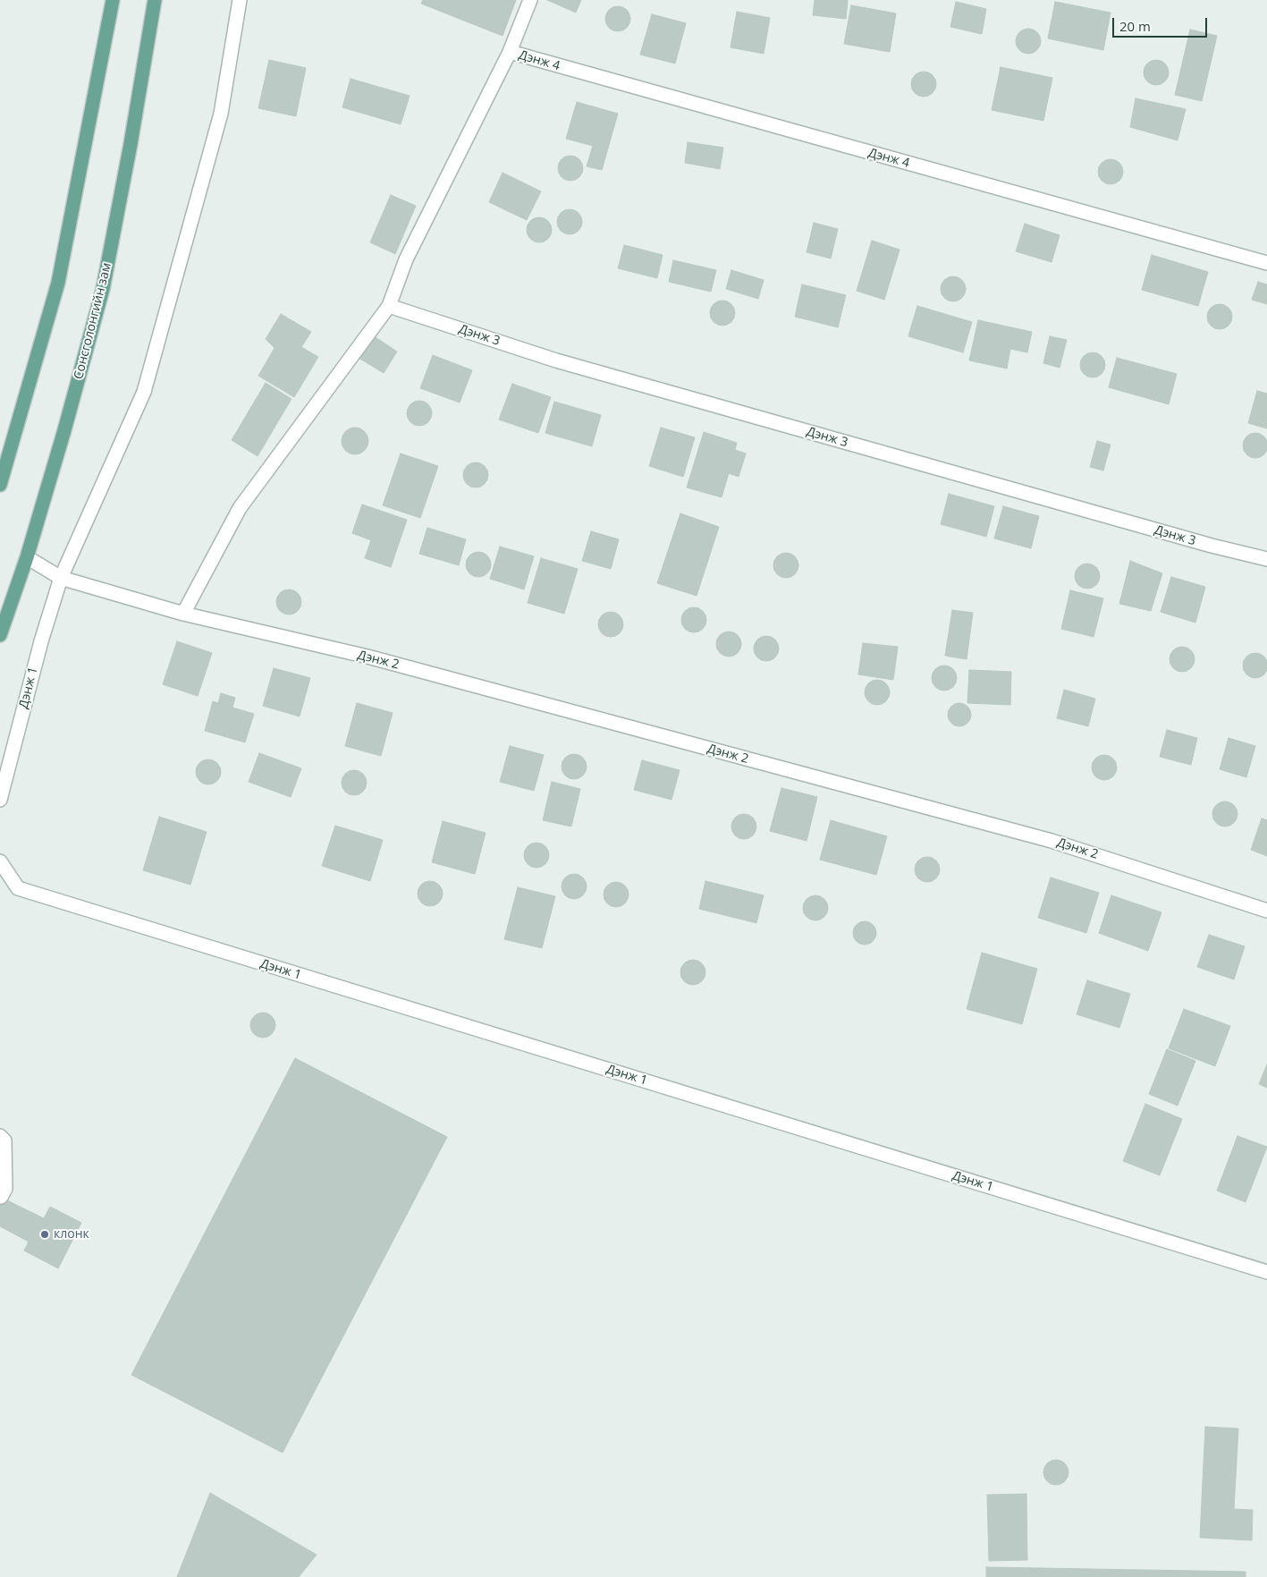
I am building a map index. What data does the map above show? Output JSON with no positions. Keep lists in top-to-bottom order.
{
  "streets": {
    "main road": ["Сонсголонгийн зам"],
    "street": [
      "Дэнж 4",
      "Дэнж 3",
      "Дэнж 2",
      "Дэнж 1"
    ]
  },
  "crossings": [
    ["Сонсголонгийн зам", "Дэнж 2"],
    ["Дэнж 2", "Дэнж 1"]
  ],
  "places": ["клонк"],
  "scale_bar": "20 m"
}
